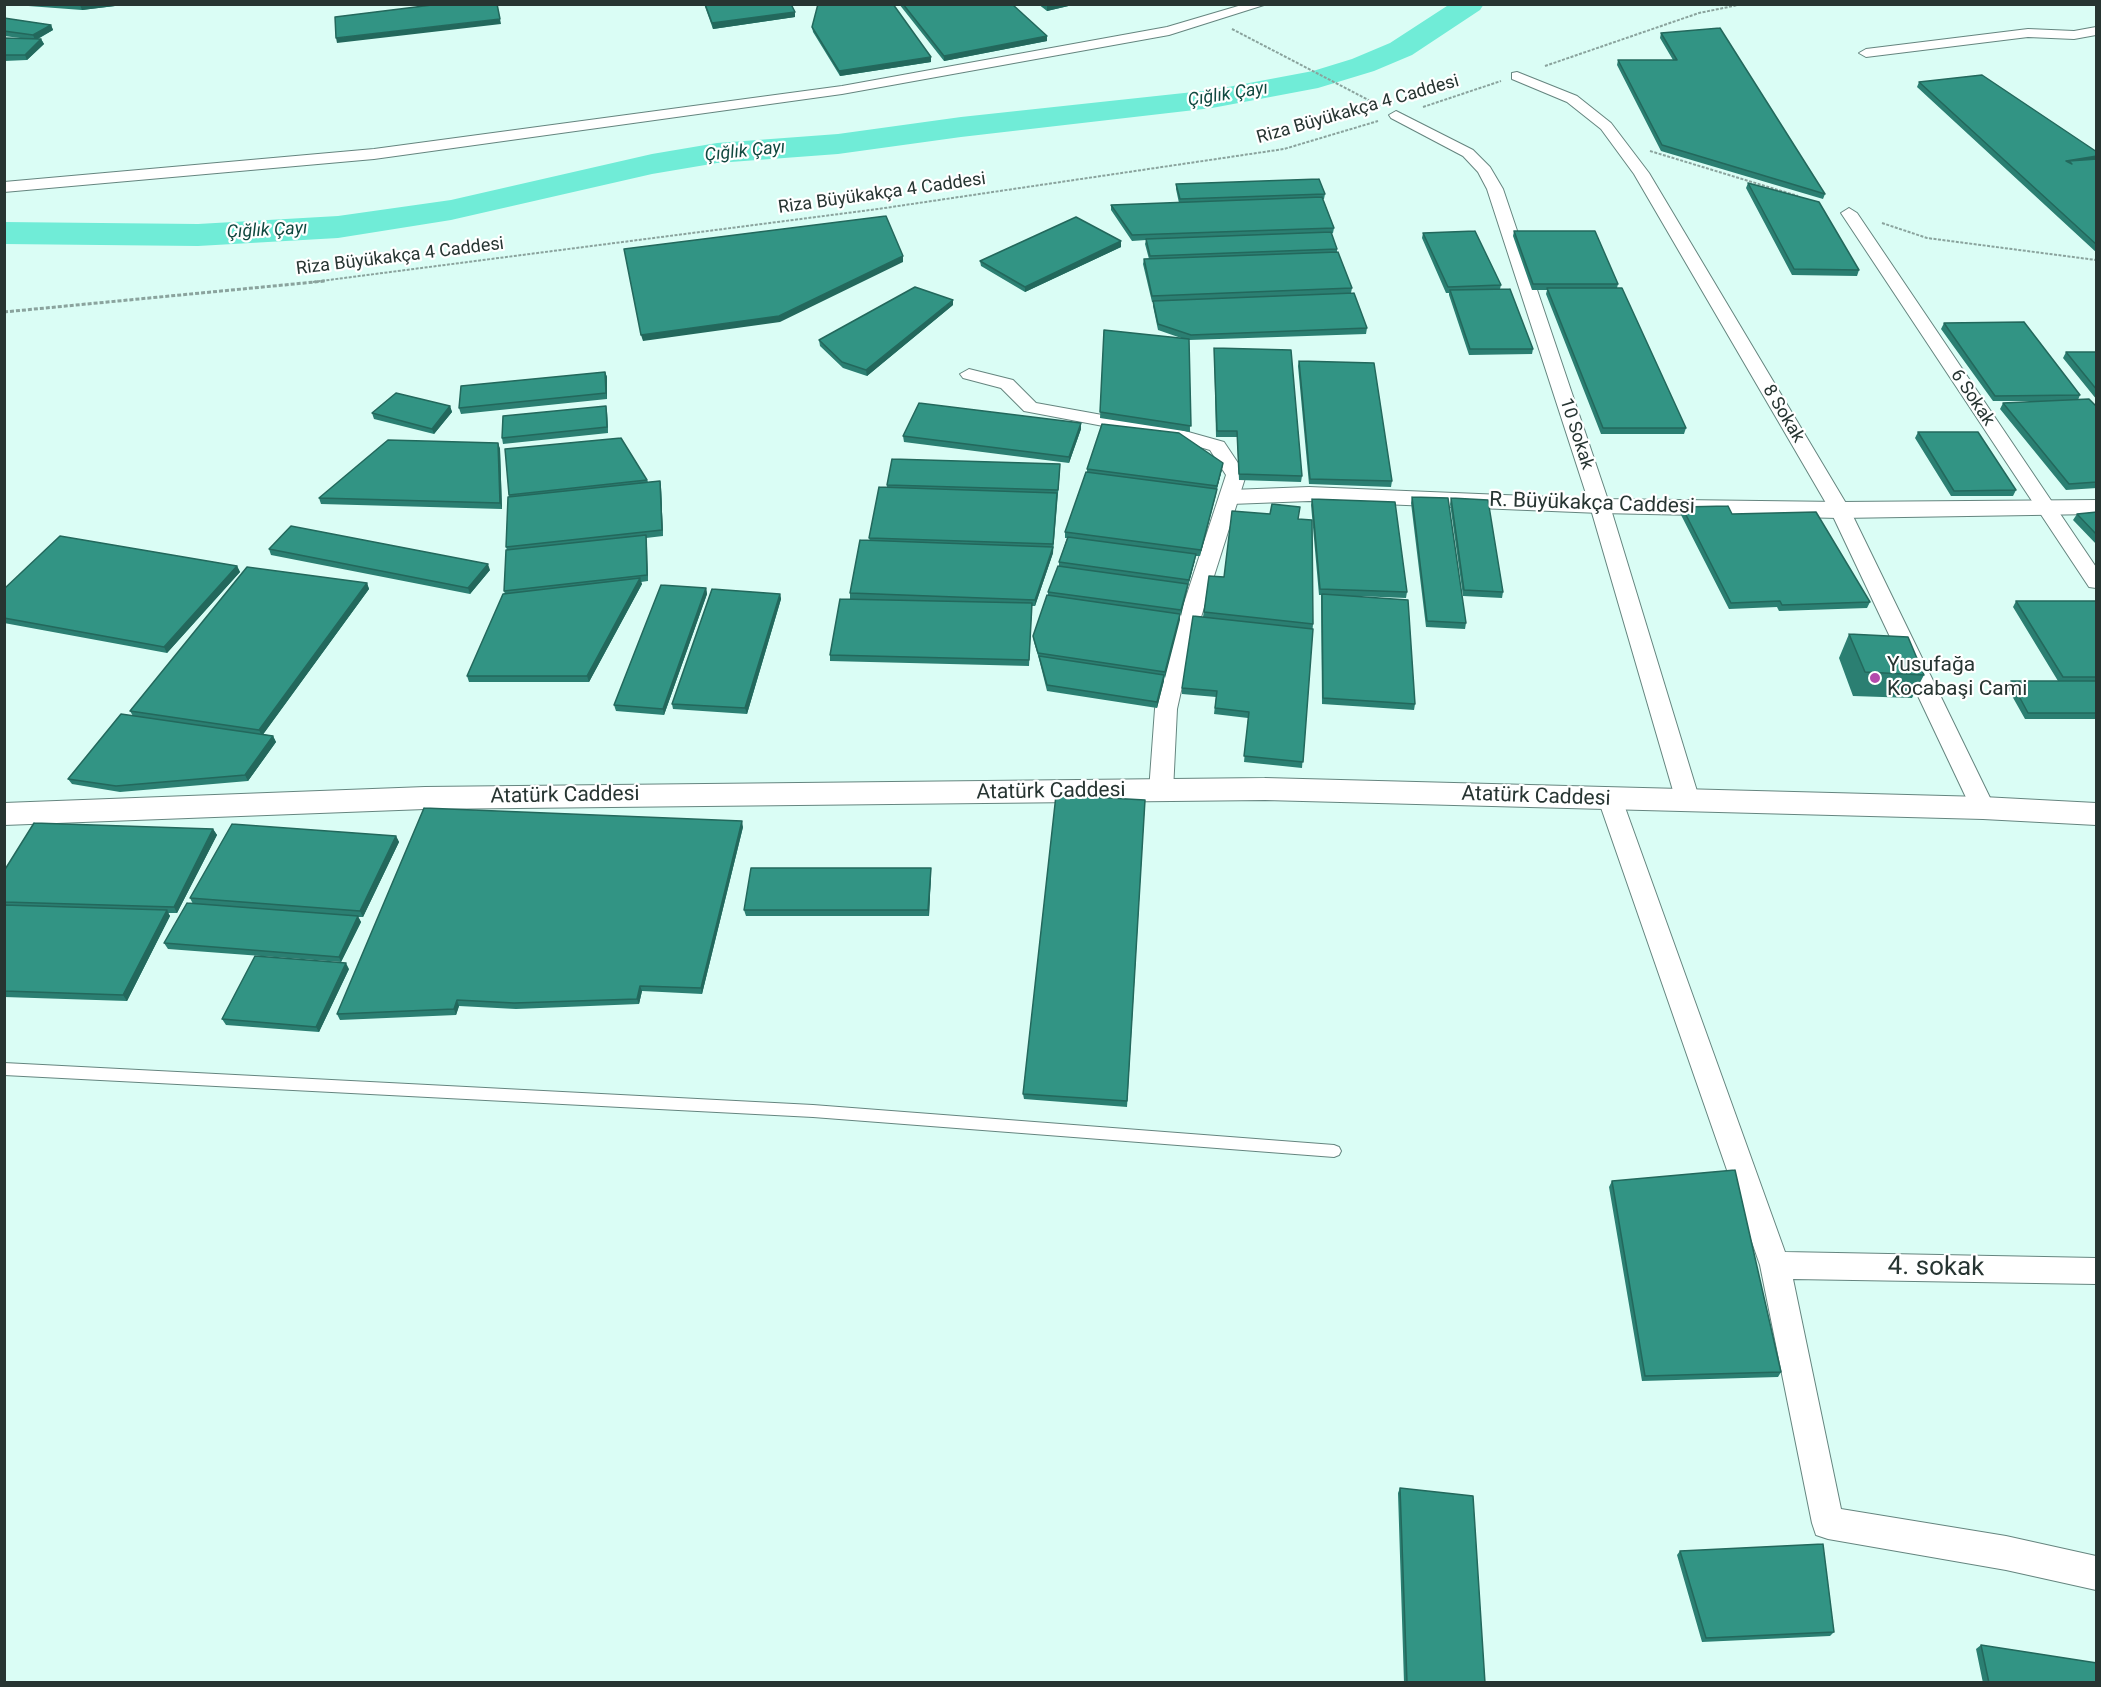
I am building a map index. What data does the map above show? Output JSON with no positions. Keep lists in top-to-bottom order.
{
  "streets": {
    "street": [
      "6 Sokak",
      "8 Sokak",
      "10 Sokak",
      "R. Büyükakça Caddesi",
      "Atatürk Caddesi",
      "4. sokak"
    ],
    "path": ["Riza Büyükakça 4 Caddesi"]
  },
  "crossings": [
    ["Riza Büyükakça 4 Caddesi", "8 Sokak"],
    ["Riza Büyükakça 4 Caddesi", "10 Sokak"],
    ["6 Sokak", "R. Büyükakça Caddesi"],
    ["8 Sokak", "R. Büyükakça Caddesi"],
    ["8 Sokak", "Atatürk Caddesi"],
    ["10 Sokak", "R. Büyükakça Caddesi"],
    ["10 Sokak", "Atatürk Caddesi"]
  ],
  "water": ["Çığlık Çayı"],
  "places": ["Yusufağa Kocabaşi Cami"]
}
